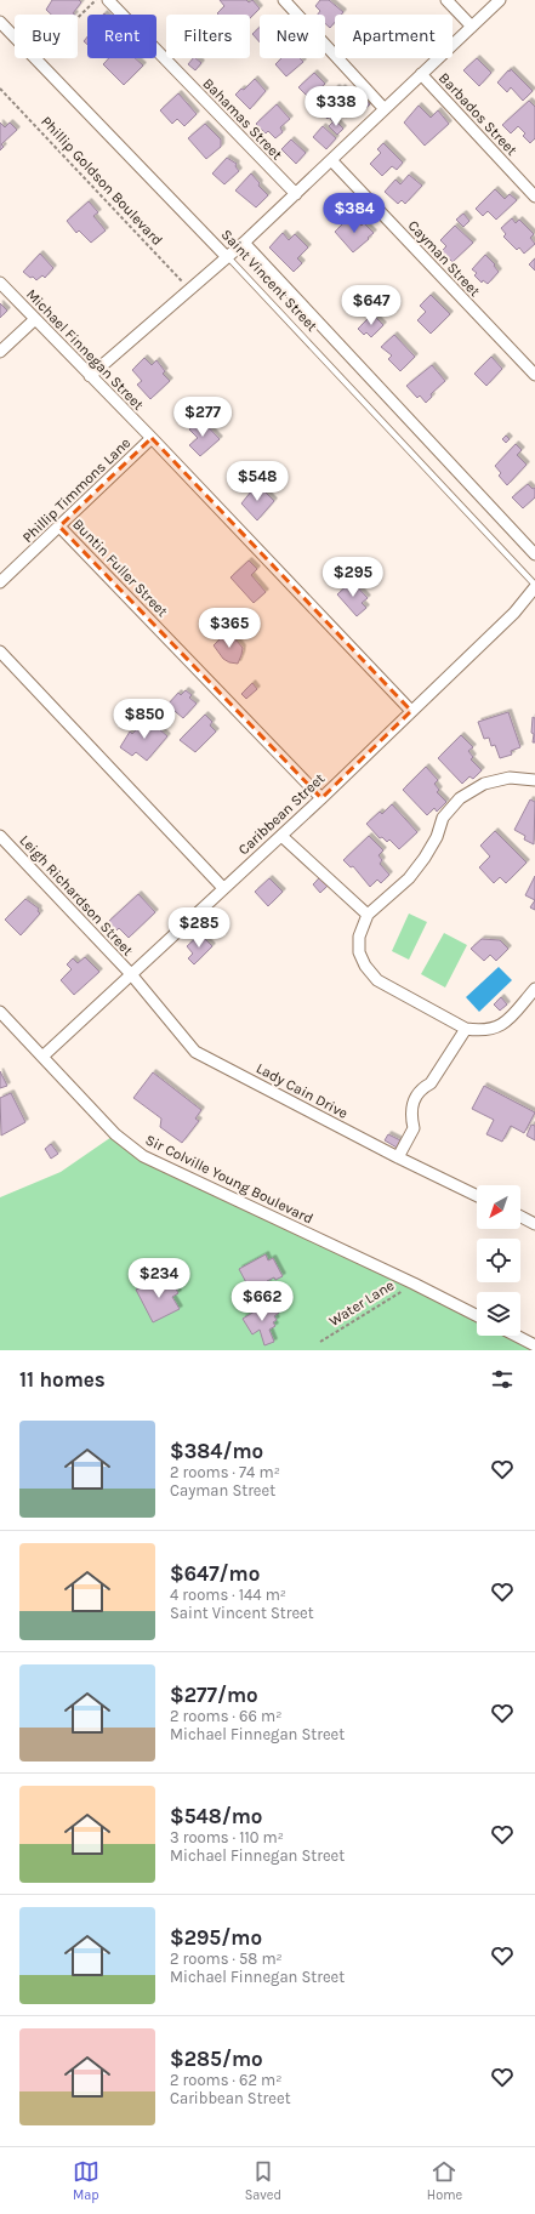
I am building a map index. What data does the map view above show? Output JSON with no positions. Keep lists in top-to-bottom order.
{
  "streets": {
    "street": [
      "Barbados Street",
      "Bahamas Street",
      "Cayman Street",
      "Saint Vincent Street",
      "Michael Finnegan Street",
      "Phillip Timmons Lane",
      "Buntin Fuller Street",
      "Caribbean Street",
      "Leigh Richardson Street",
      "Lady Cain Drive",
      "Sir Colville Young Boulevard"
    ],
    "path": ["Phillip Goldson Boulevard", "Water Lane"]
  },
  "crossings": [
    ["Saint Vincent Street", "Caribbean Street"],
    ["Michael Finnegan Street", "Phillip Timmons Lane"],
    ["Michael Finnegan Street", "Caribbean Street"],
    ["Phillip Timmons Lane", "Buntin Fuller Street"],
    ["Buntin Fuller Street", "Caribbean Street"],
    ["Caribbean Street", "Leigh Richardson Street"],
    ["Caribbean Street", "Lady Cain Drive"],
    ["Caribbean Street", "Sir Colville Young Boulevard"],
    ["Leigh Richardson Street", "Lady Cain Drive"],
    ["Sir Colville Young Boulevard", "Water Lane"]
  ],
  "north": "bottom left",
  "page": {
    "chip": [
      "Buy",
      "Rent",
      "Filters",
      "New",
      "Apartment"
    ],
    "price": [
      "$338",
      "$384",
      "$647",
      "$277",
      "$548",
      "$295",
      "$365",
      "$850",
      "$285",
      "$234",
      "$662"
    ],
    "heading": "11 homes",
    "list": [
      {
        "name": "$384/mo",
        "note": "2 rooms · 74 m² · Cayman Street"
      },
      {
        "name": "$647/mo",
        "note": "4 rooms · 144 m² · Saint Vincent Street"
      },
      {
        "name": "$277/mo",
        "note": "2 rooms · 66 m² · Michael Finnegan Street"
      },
      {
        "name": "$548/mo",
        "note": "3 rooms · 110 m² · Michael Finnegan Street"
      },
      {
        "name": "$295/mo",
        "note": "2 rooms · 58 m² · Michael Finnegan Street"
      },
      {
        "name": "$285/mo",
        "note": "2 rooms · 62 m² · Caribbean Street"
      }
    ],
    "tabs": ["Map", "Saved", "Home"]
  }
}
